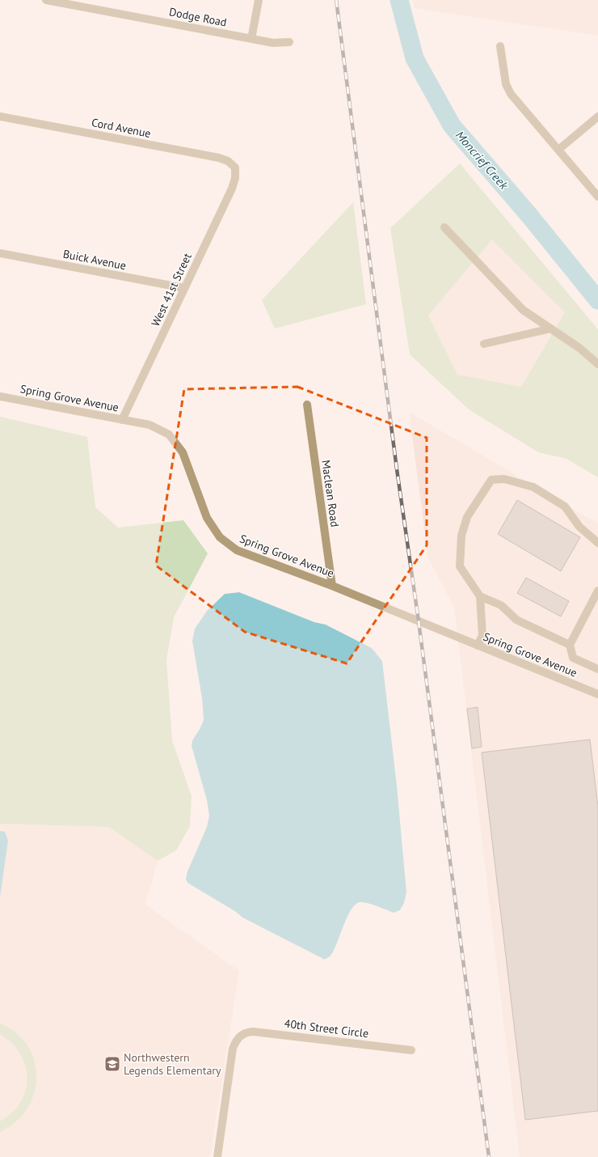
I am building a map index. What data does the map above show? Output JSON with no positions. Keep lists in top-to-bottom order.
{
  "streets": {
    "street": [
      "Dodge Road",
      "Cord Avenue",
      "Buick Avenue",
      "West 41st Street",
      "Spring Grove Avenue",
      "Maclean Road",
      "40th Street Circle"
    ]
  },
  "crossings": [
    ["Cord Avenue", "West 41st Street"],
    ["Buick Avenue", "West 41st Street"],
    ["West 41st Street", "Spring Grove Avenue"],
    ["Spring Grove Avenue", "Maclean Road"]
  ],
  "water": ["Moncrief Creek"],
  "places": {
    "school or university": ["Northwestern Legends Elementary"]
  }
}
